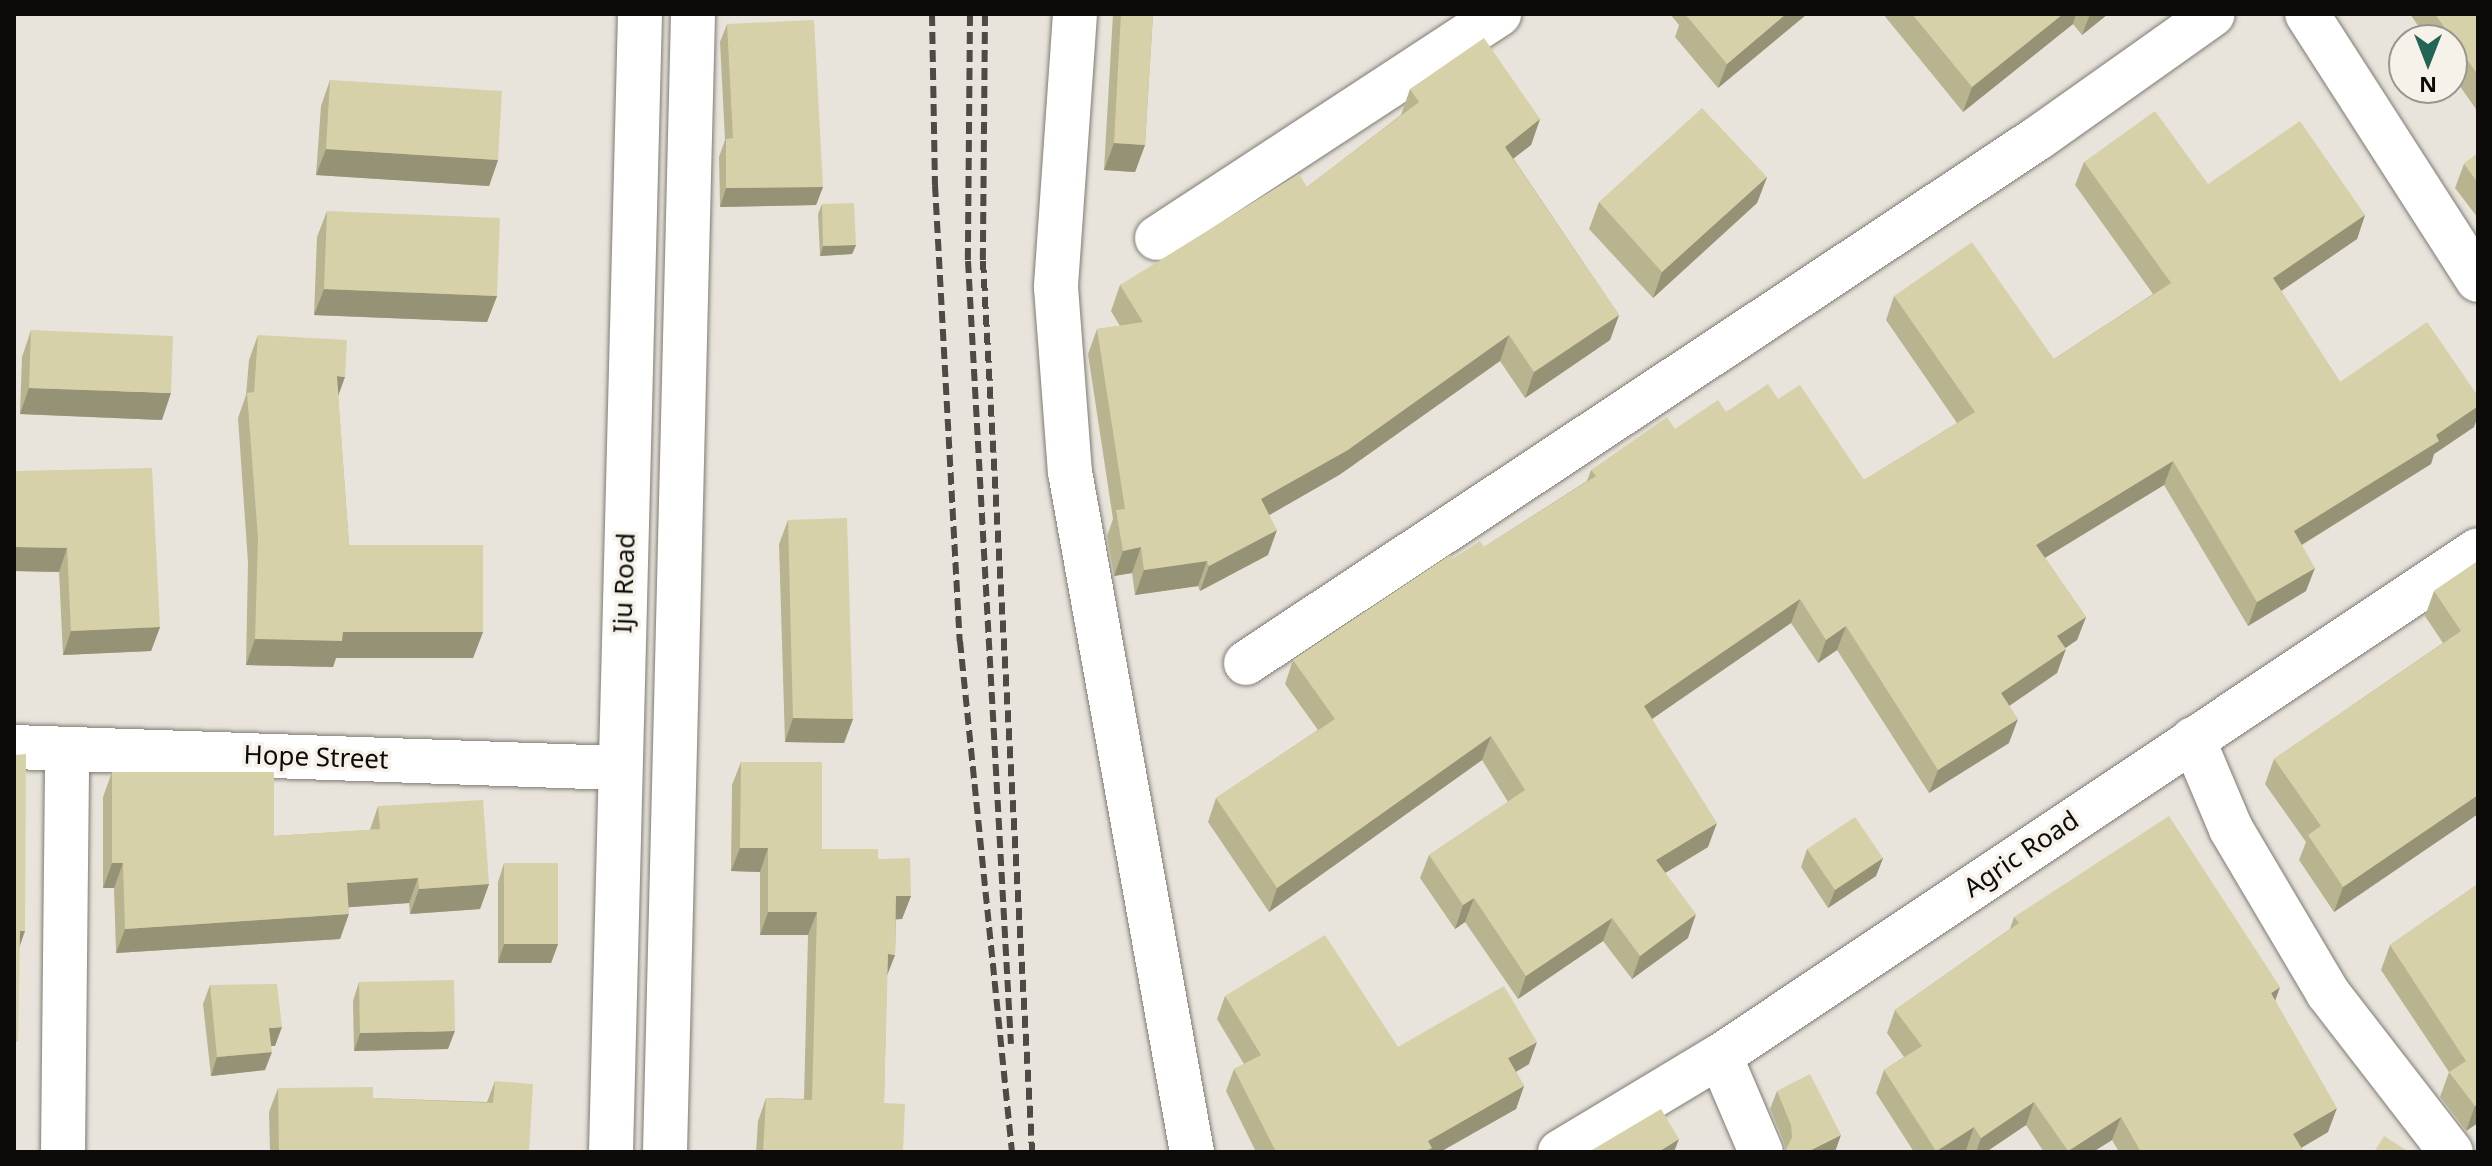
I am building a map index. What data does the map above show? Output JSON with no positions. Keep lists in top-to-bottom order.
{
  "streets": {
    "street": ["Iju Road", "Hope Street", "Agric Road"]
  },
  "crossings": [
    ["Iju Road", "Hope Street"]
  ],
  "north": "bottom"
}
